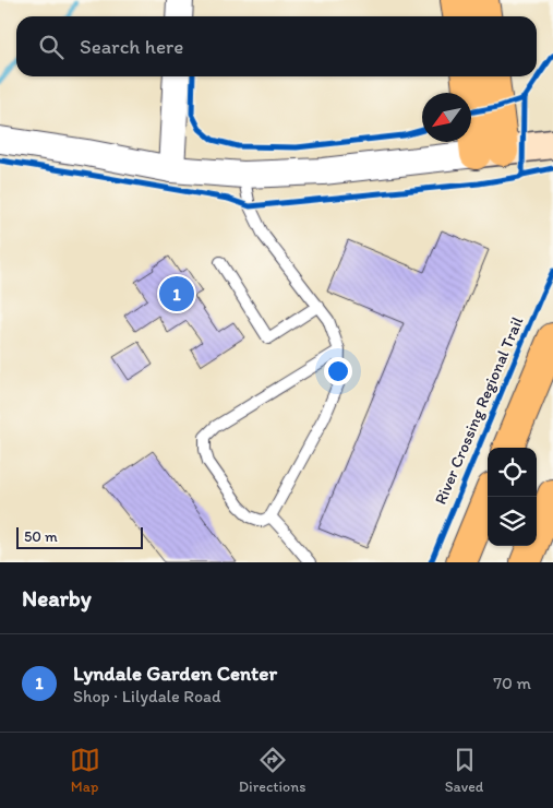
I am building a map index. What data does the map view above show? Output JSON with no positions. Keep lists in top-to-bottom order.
{
  "streets": {
    "cycle path": ["River Crossing Regional Trail"]
  },
  "scale_bar": "50 m",
  "north": "bottom left",
  "page": {
    "search": "Search here",
    "pins": "1",
    "scale": "50 m",
    "heading": "Nearby",
    "list": [
      {
        "mark": "1",
        "name": "Lyndale Garden Center",
        "note": "Shop · Lilydale Road",
        "value": "70 m"
      }
    ],
    "nav": ["Map", "Directions", "Saved"]
  }
}
